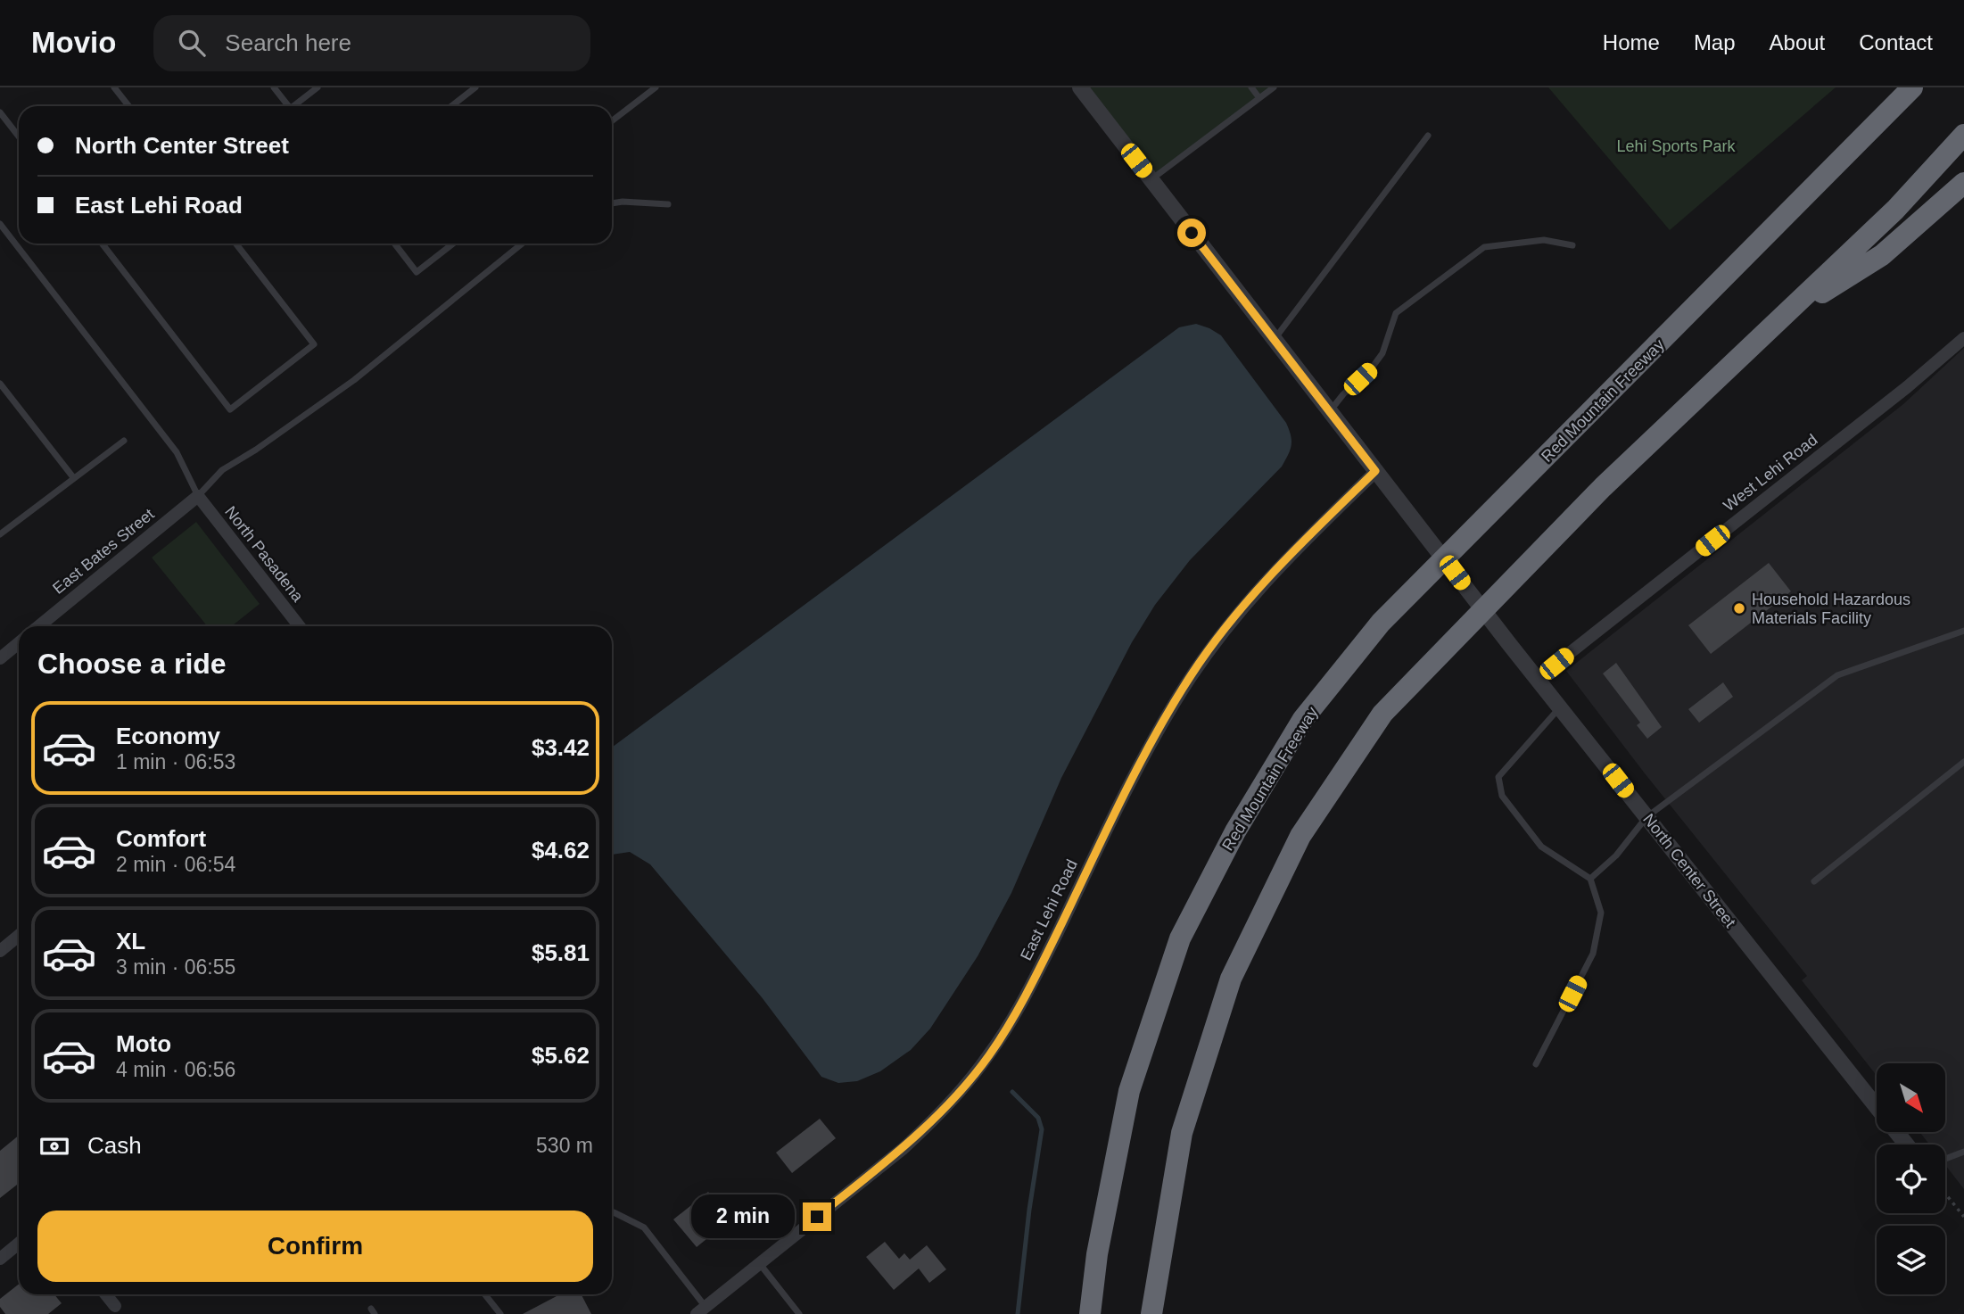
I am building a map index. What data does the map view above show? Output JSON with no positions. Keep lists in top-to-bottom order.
{
  "streets": {
    "highway": ["Red Mountain Freeway"],
    "street": [
      "West Lehi Road",
      "East Bates Street",
      "North Pasadena",
      "North Center Street",
      "East Lehi Road"
    ]
  },
  "crossings": [
    ["West Lehi Road", "North Center Street"],
    ["East Bates Street", "North Pasadena"],
    ["North Center Street", "East Lehi Road"]
  ],
  "parks": ["Lehi Sports Park"],
  "places": ["Household Hazardous Materials Facility"],
  "north": "bottom right",
  "page": {
    "header": "Movio",
    "search": "Search here",
    "nav": [
      "Home",
      "Map",
      "About",
      "Contact"
    ],
    "banner": ["North Center Street", "East Lehi Road"],
    "heading": "Choose a ride",
    "list": [
      {
        "name": "Economy",
        "note": "1 min · 06:53",
        "value": "$3.42"
      },
      {
        "name": "Comfort",
        "note": "2 min · 06:54",
        "value": "$4.62"
      },
      {
        "name": "XL",
        "note": "3 min · 06:55",
        "value": "$5.81"
      },
      {
        "name": "Moto",
        "note": "4 min · 06:56",
        "value": "$5.62"
      }
    ],
    "pay": ["Cash", "530 m"],
    "bubble": "2 min",
    "buttons": "Confirm"
  }
}
